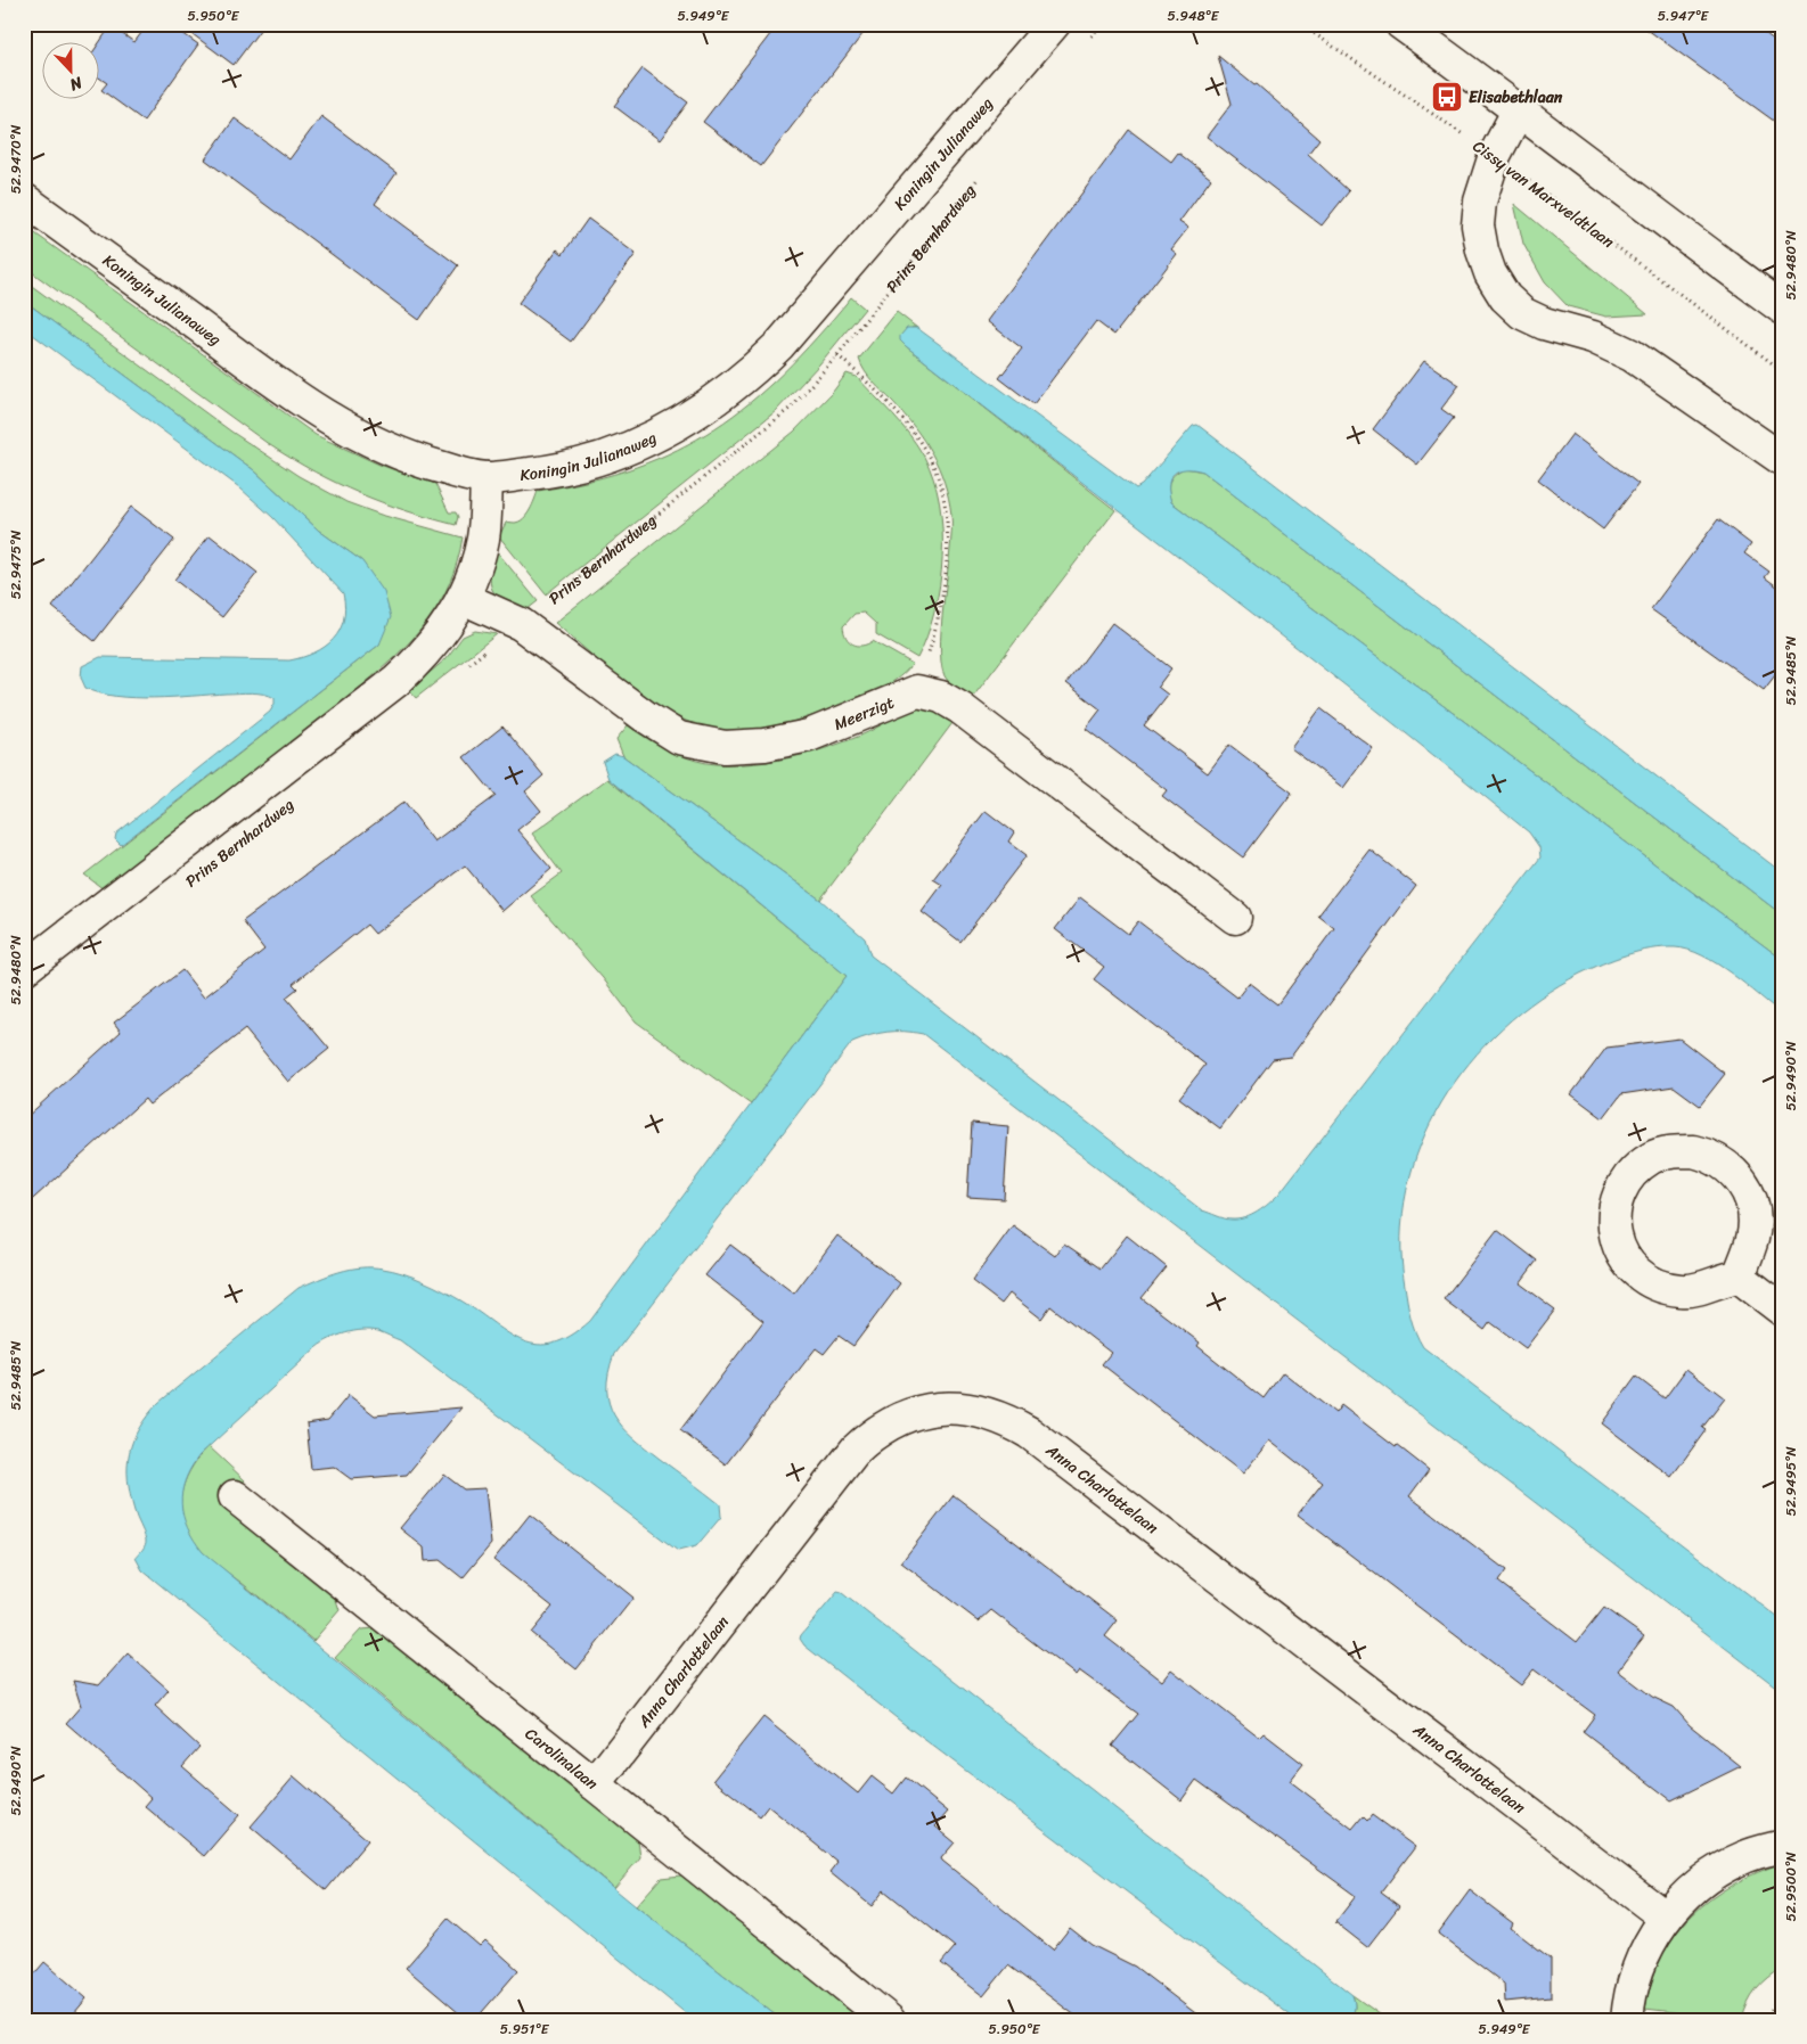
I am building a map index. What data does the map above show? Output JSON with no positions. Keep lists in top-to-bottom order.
{
  "streets": {
    "street": [
      "Koningin Julianaweg",
      "Prins Bernhardweg",
      "Meerzigt",
      "Anna Charlottelaan",
      "Carolinalaan"
    ],
    "path": ["Cissy van Marxveldtlaan"]
  },
  "crossings": [
    ["Koningin Julianaweg", "Prins Bernhardweg"],
    ["Prins Bernhardweg", "Meerzigt"],
    ["Anna Charlottelaan", "Carolinalaan"]
  ],
  "places": {
    "bus stop": ["Elisabethlaan"]
  },
  "north": "bottom",
  "coordinates": [
    "5.950°E",
    "5.949°E",
    "5.948°E",
    "5.947°E",
    "52.9470°N",
    "52.9480°N",
    "52.9475°N",
    "52.9485°N",
    "52.9490°N",
    "52.9495°N",
    "52.9500°N",
    "5.951°E"
  ]
}
